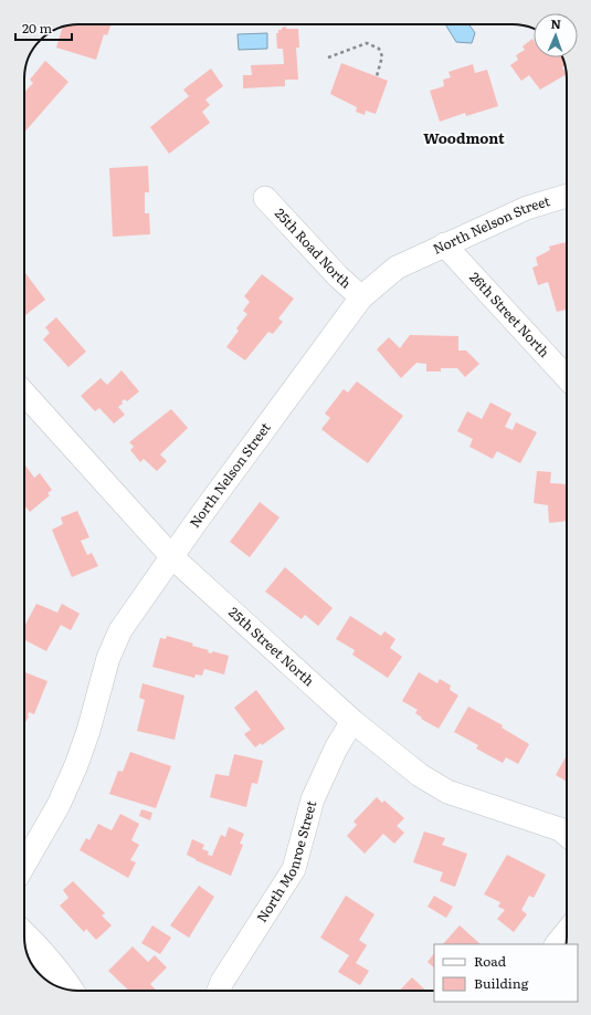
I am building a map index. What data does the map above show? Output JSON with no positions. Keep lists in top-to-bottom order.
{
  "streets": {
    "street": [
      "North Nelson Street",
      "25th Road North",
      "26th Street North",
      "25th Street North",
      "North Monroe Street"
    ]
  },
  "crossings": [
    ["North Nelson Street", "25th Road North"],
    ["North Nelson Street", "26th Street North"],
    ["North Nelson Street", "25th Street North"],
    ["25th Street North", "North Monroe Street"]
  ],
  "districts": ["Woodmont"],
  "legend": ["Road", "Building"],
  "scale_bar": "20 m",
  "north": "top"
}
